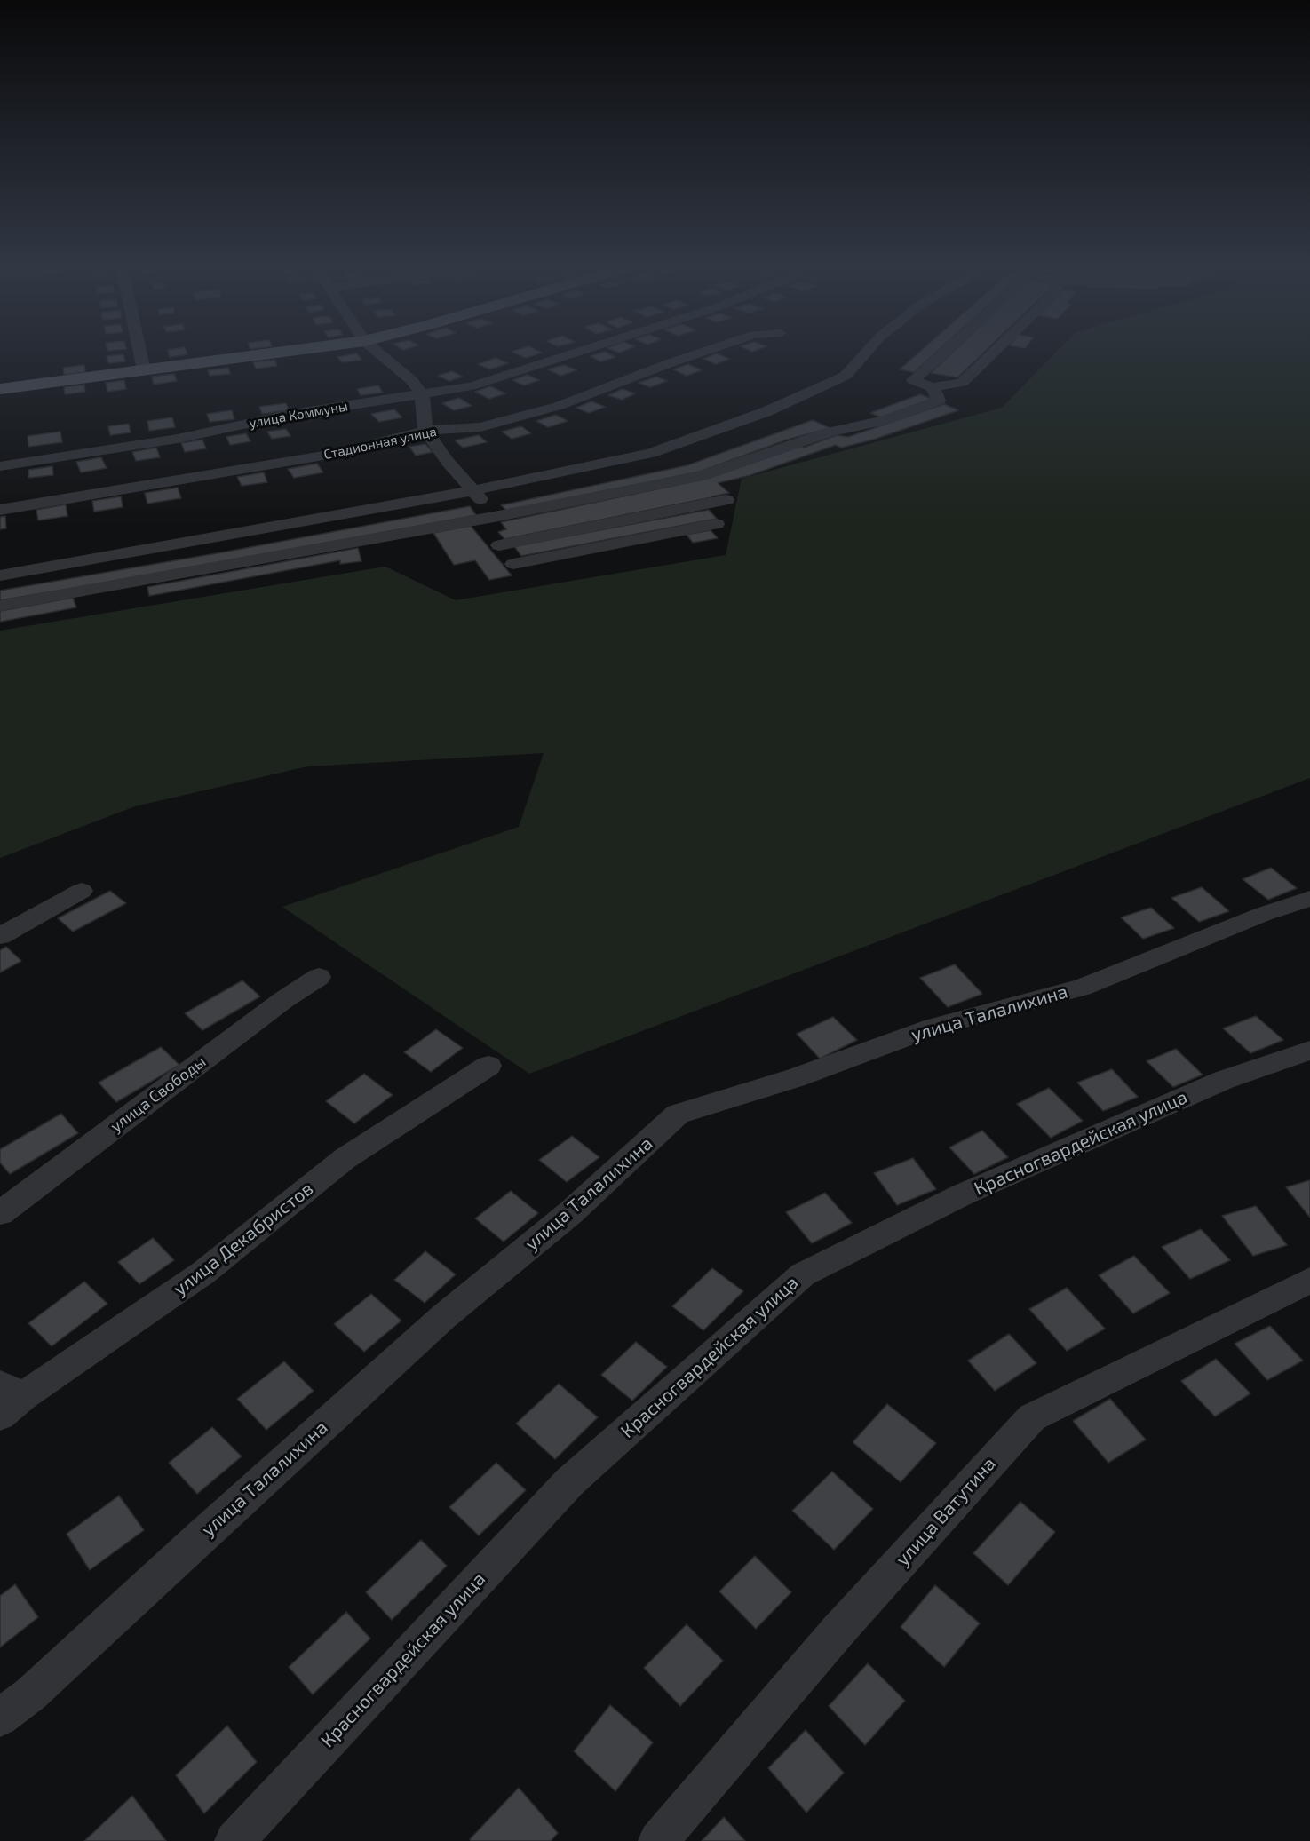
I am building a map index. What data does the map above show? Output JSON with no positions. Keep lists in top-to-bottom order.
{
  "streets": {
    "street": [
      "улица Коммуны",
      "Стадионная улица",
      "улица Талалихина",
      "улица Свободы",
      "Красногвардейская улица",
      "улица Декабристов",
      "улица Ватутина"
    ]
  }
}
